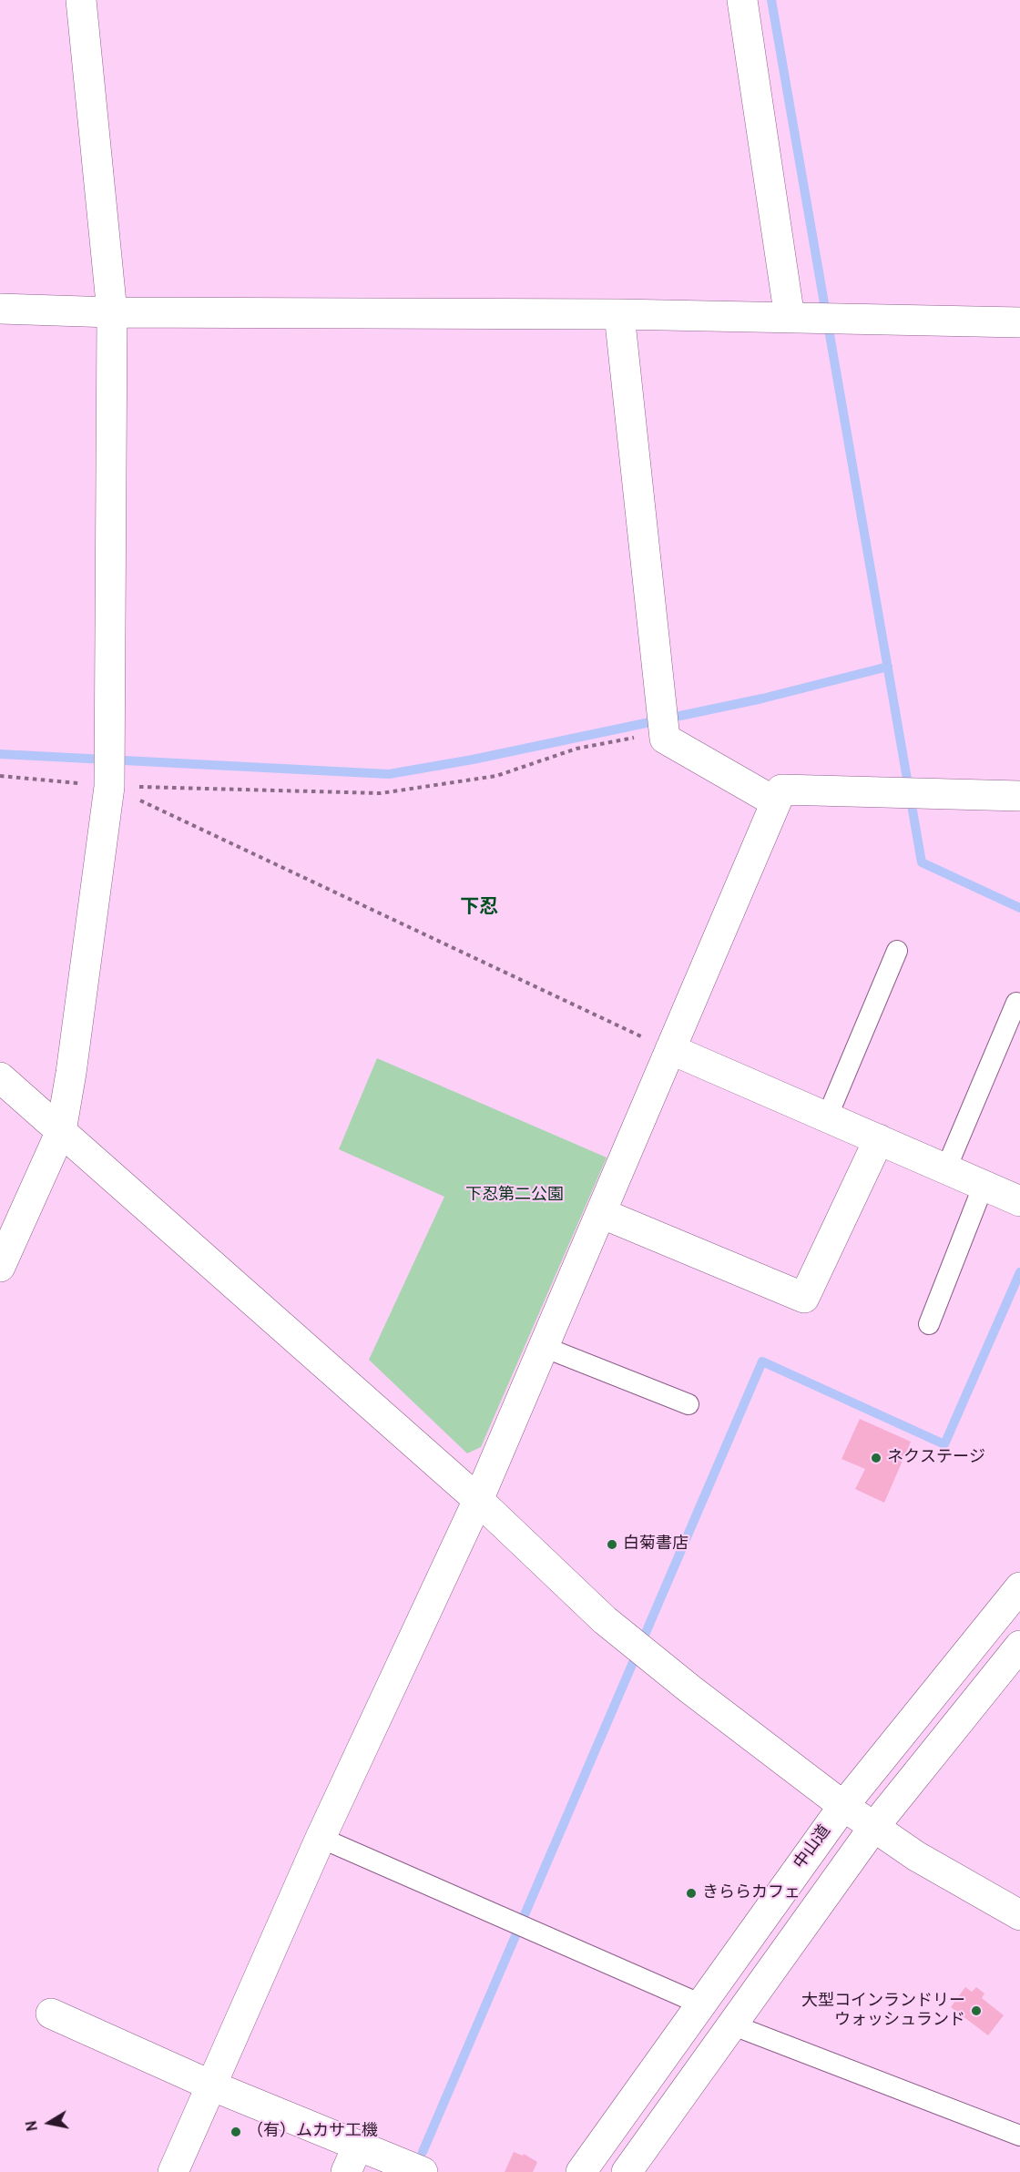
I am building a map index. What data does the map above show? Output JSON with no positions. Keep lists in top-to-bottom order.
{
  "streets": {
    "main road": ["中山道"]
  },
  "districts": ["下忍"],
  "parks": ["下忍第二公園"],
  "places": [
    "ネクステージ",
    "白菊書店",
    "きららカフェ",
    "大型コインランドリー ウォッシュランド",
    "（有）ムカサ工機"
  ],
  "north": "left"
}
